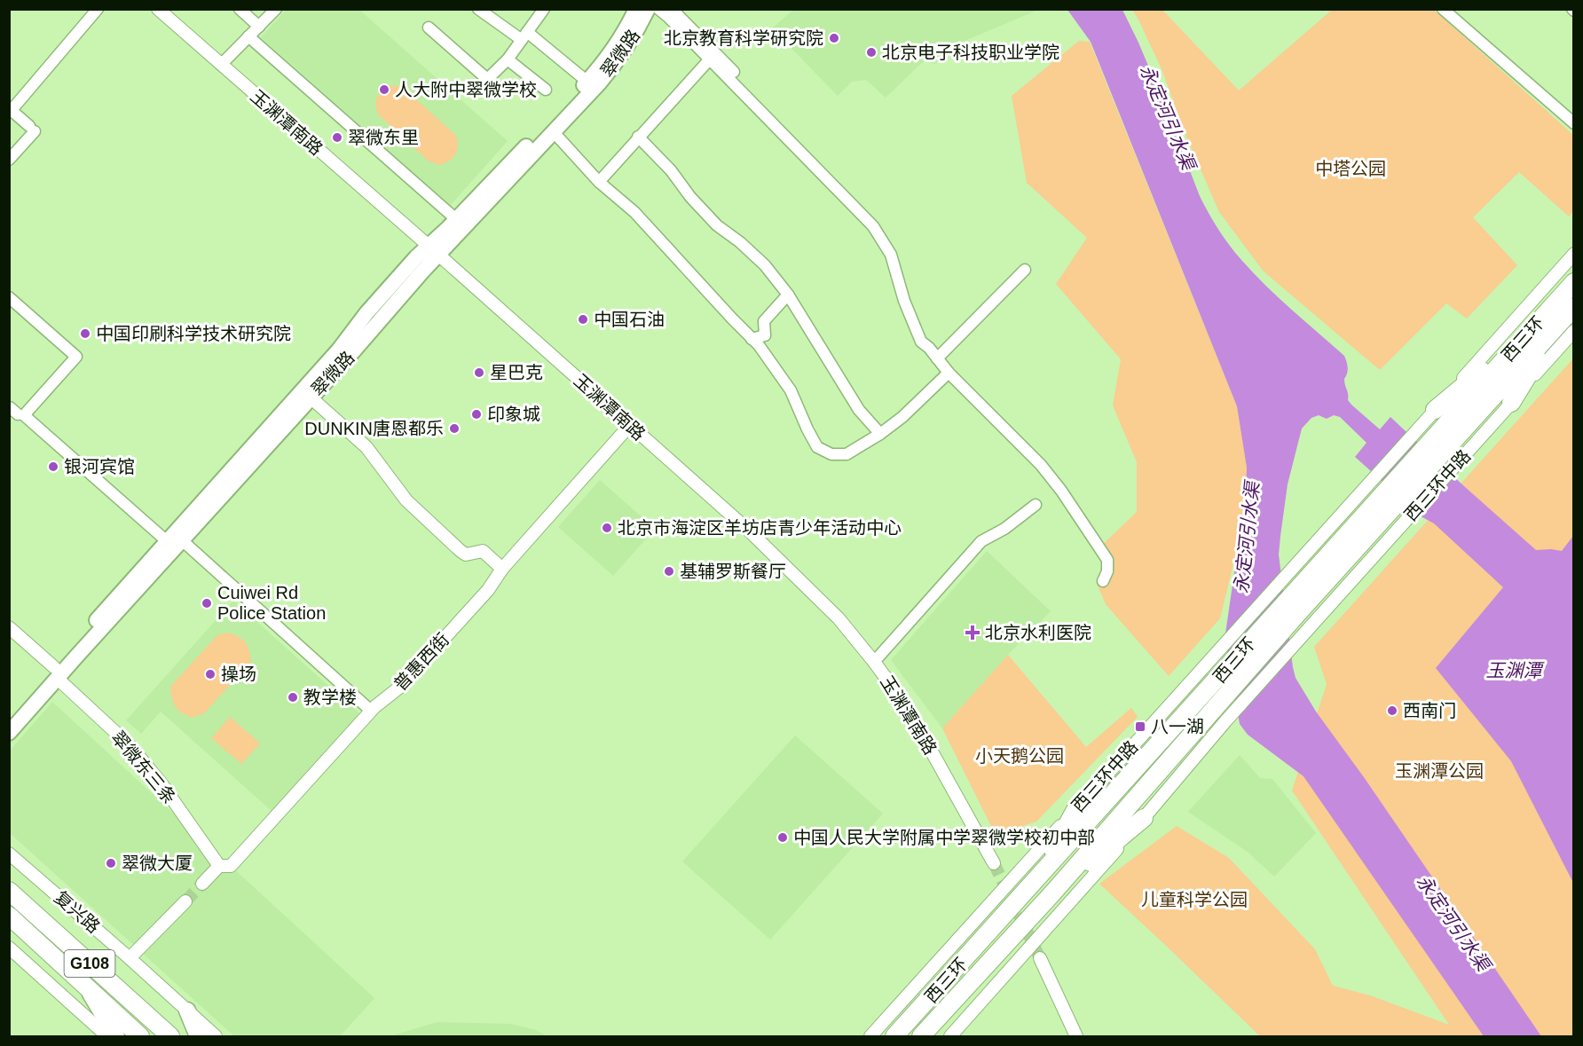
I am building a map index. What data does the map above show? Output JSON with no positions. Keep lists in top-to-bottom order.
{
  "streets": {
    "highway": ["西三环", "复兴路", "G108"],
    "main road": ["翠微路"],
    "street": [
      "玉渊潭南路",
      "西三环中路",
      "普惠西街",
      "翠微东三条"
    ]
  },
  "crossings": [
    ["翠微路", "玉渊潭南路"],
    ["翠微路", "翠微东三条"],
    ["玉渊潭南路", "普惠西街"],
    ["西三环", "西三环中路"],
    ["普惠西街", "翠微东三条"]
  ],
  "water": ["永定河引水渠", "玉渊潭"],
  "parks": [
    "中塔公园",
    "小天鹅公园",
    "玉渊潭公园",
    "儿童科学公园"
  ],
  "places": {
    "other": [
      "北京教育科学研究院",
      "北京电子科技职业学院",
      "人大附中翠微学校",
      "翠微东里",
      "中国石油",
      "中国印刷科学技术研究院",
      "星巴克",
      "印象城",
      "DUNKIN唐恩都乐",
      "银河宾馆",
      "北京市海淀区羊坊店青少年活动中心",
      "基辅罗斯餐厅",
      "Cuiwei Rd Police Station",
      "操场",
      "教学楼",
      "西南门",
      "中国人民大学附属中学翠微学校初中部",
      "翠微大厦"
    ],
    "health": ["北京水利医院"],
    "transit": ["八一湖"]
  }
}
